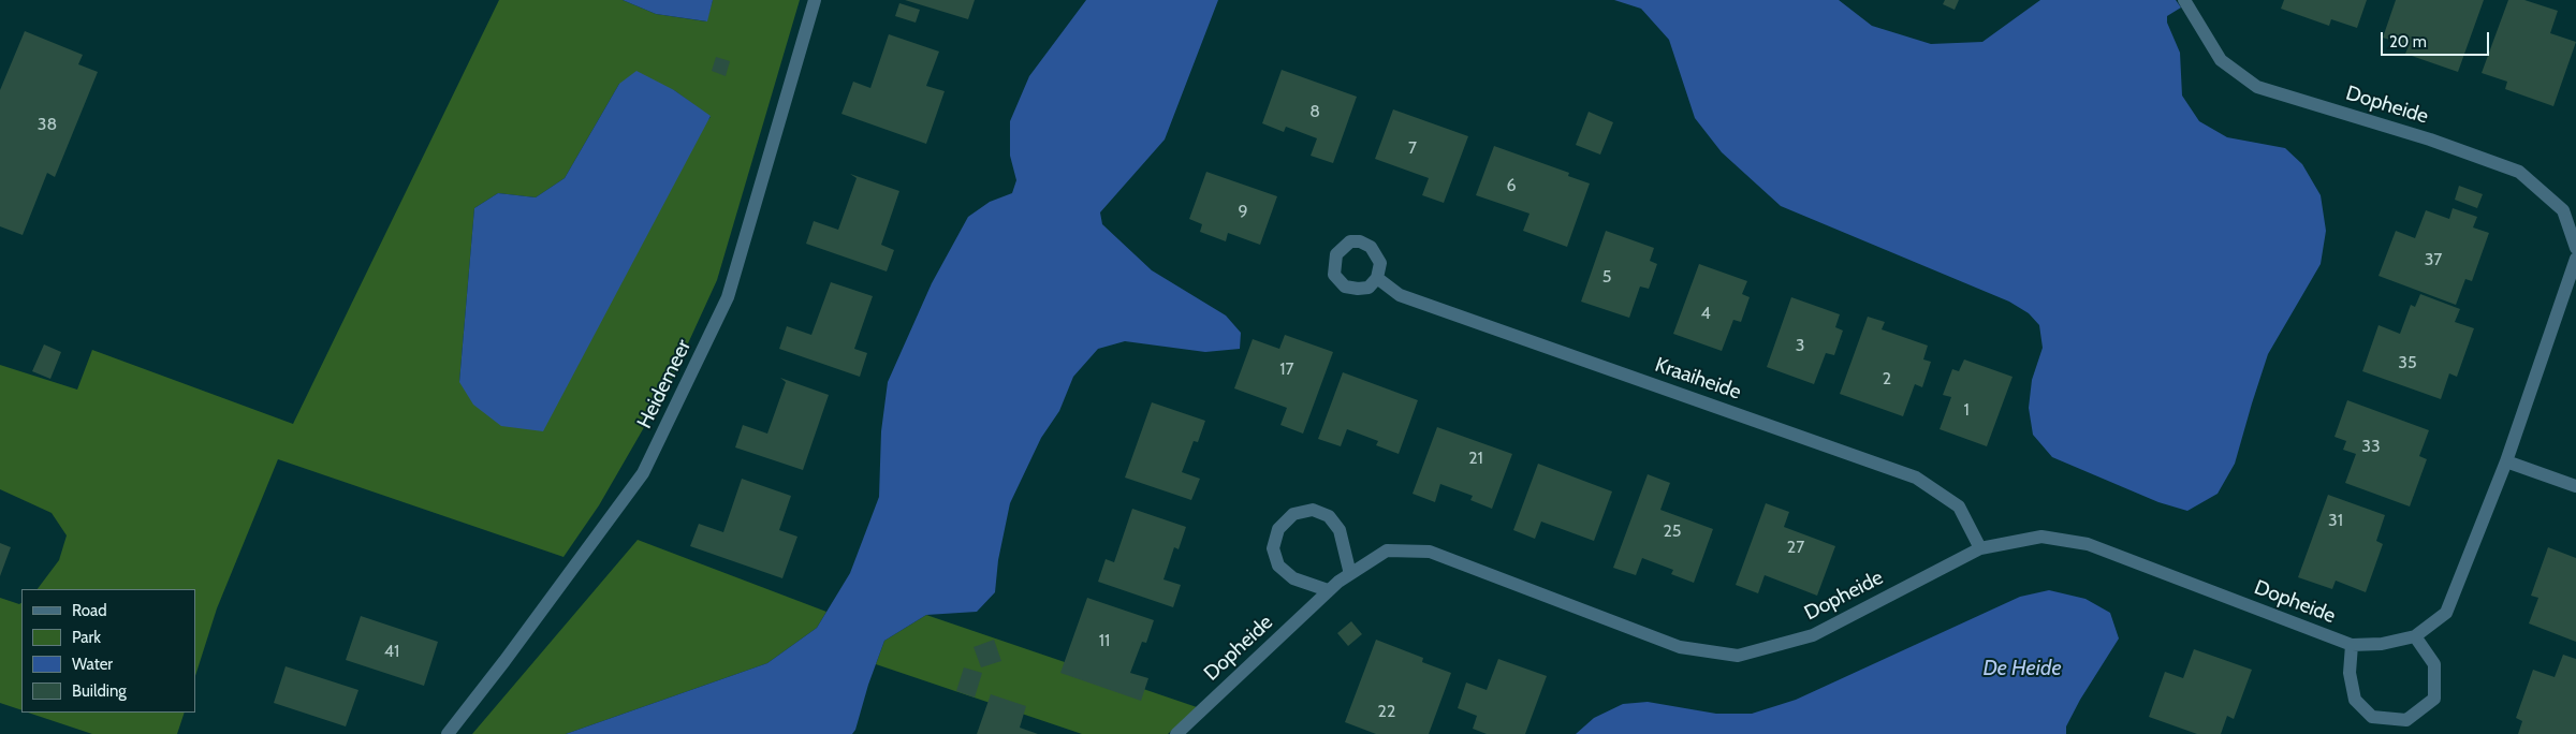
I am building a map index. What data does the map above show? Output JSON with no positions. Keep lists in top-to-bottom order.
{
  "streets": {
    "street": ["Dopheide", "Kraaiheide", "Heidemeer"]
  },
  "crossings": [
    ["Dopheide", "Kraaiheide"]
  ],
  "water": ["De Heide"],
  "house_numbers": [
    "8",
    "38",
    "7",
    "6",
    "9",
    "37",
    "5",
    "4",
    "3",
    "35",
    "17",
    "2",
    "1",
    "33",
    "21",
    "31",
    "25",
    "27",
    "11",
    "41",
    "22"
  ],
  "legend": [
    "Road",
    "Park",
    "Water",
    "Building"
  ],
  "scale_bar": "20 m"
}
